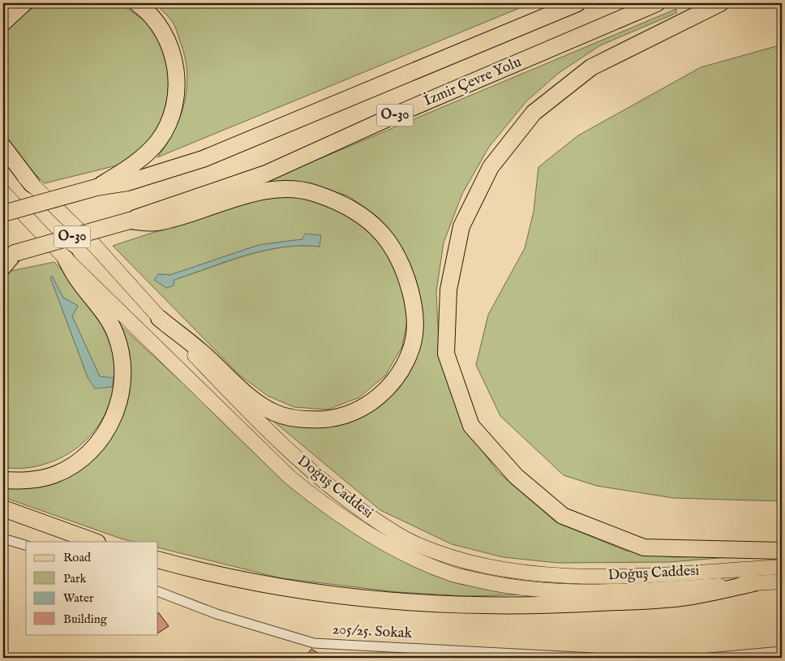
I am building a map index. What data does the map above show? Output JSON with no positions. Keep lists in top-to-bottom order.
{
  "streets": {
    "highway": ["İzmir Çevre Yolu", "O-30"],
    "main road": ["Doğuş Caddesi"],
    "street": ["205/25. Sokak"]
  },
  "crossings": [
    ["İzmir Çevre Yolu", "O-30"]
  ],
  "legend": [
    "Road",
    "Park",
    "Water",
    "Building"
  ]
}
